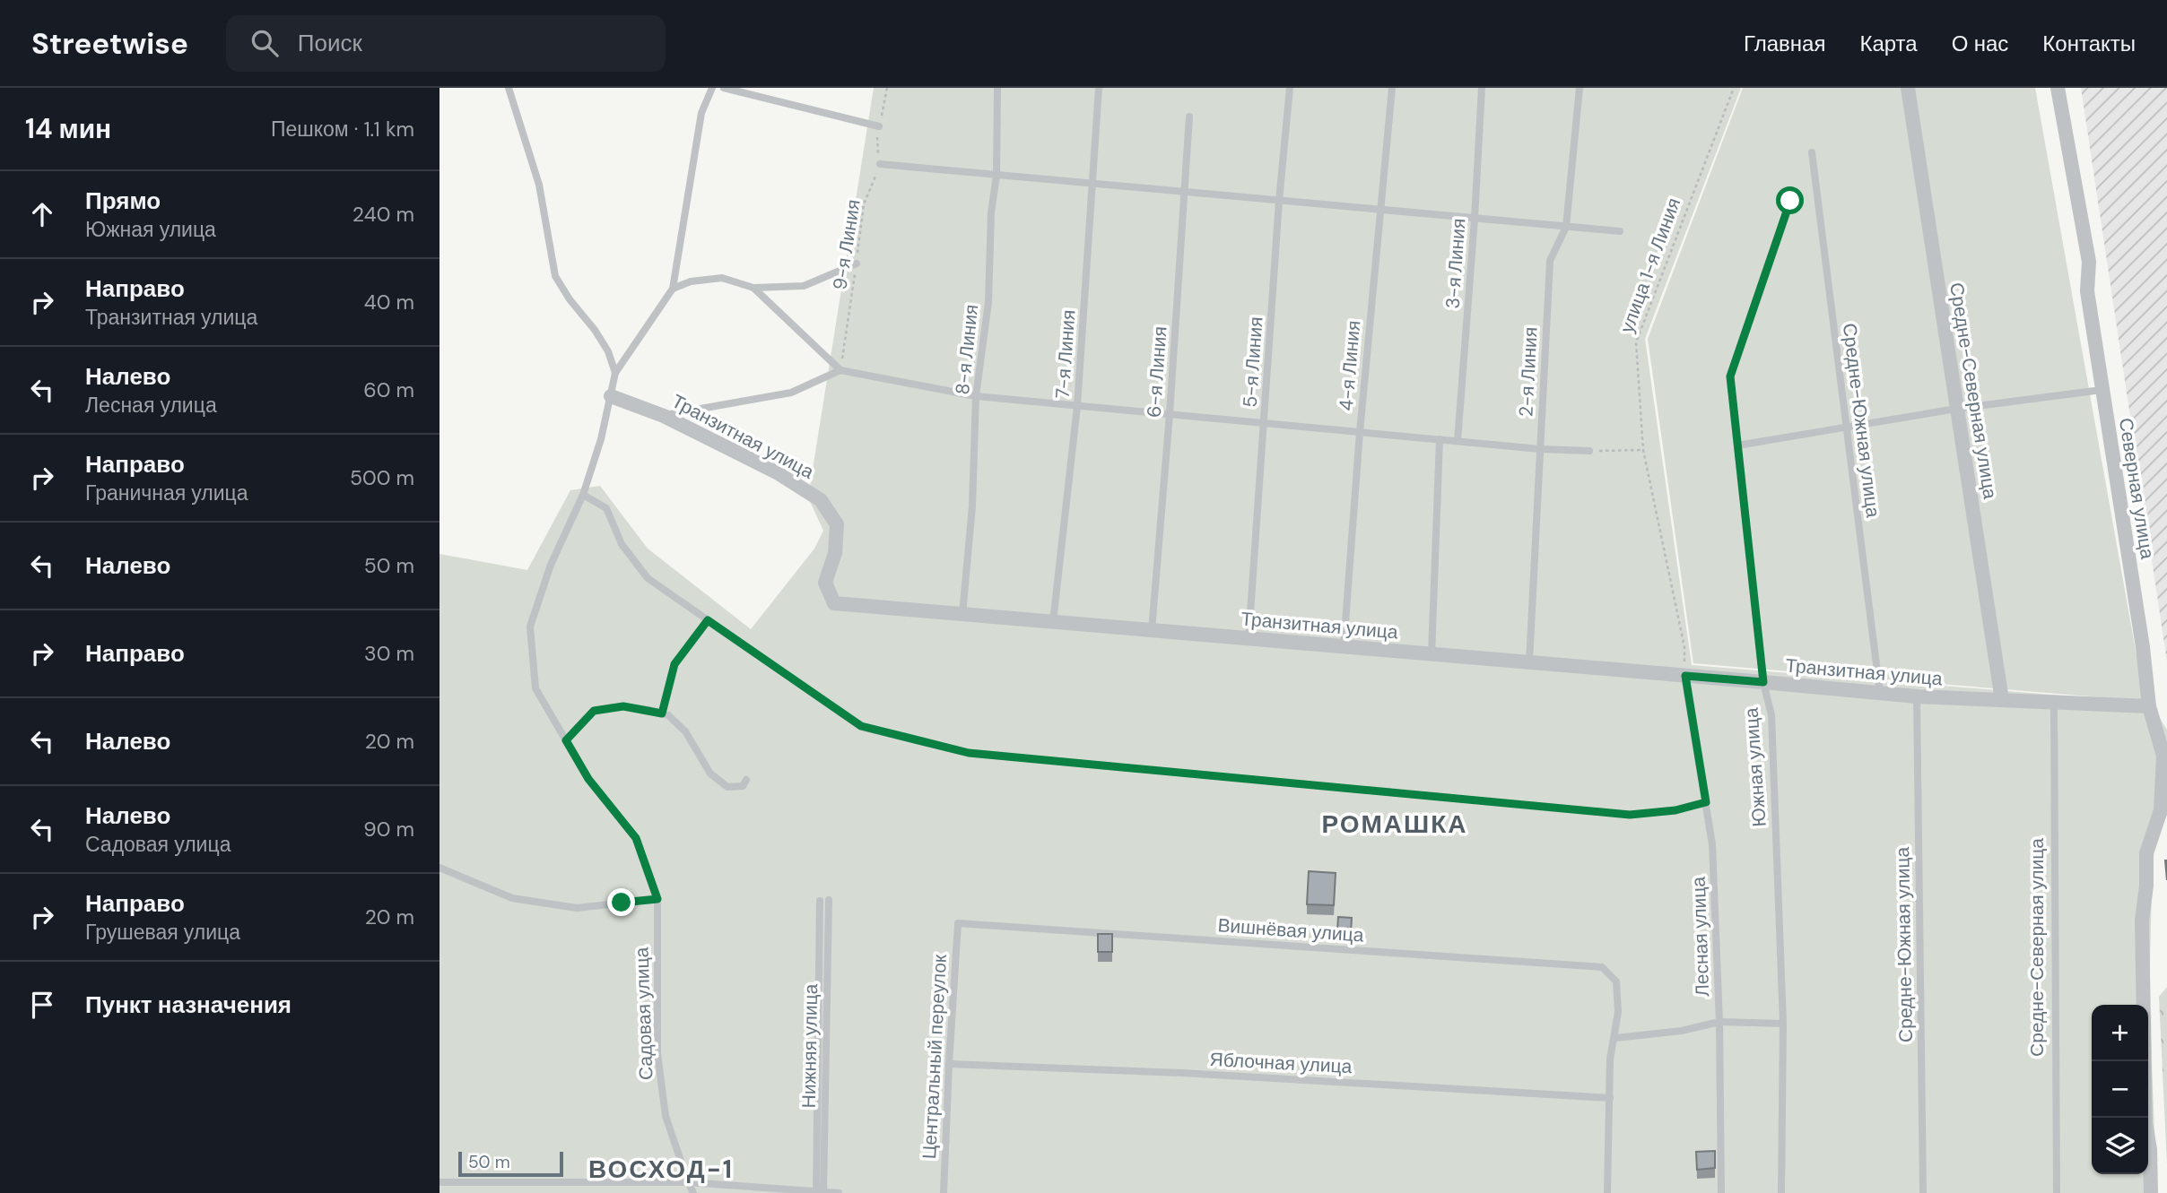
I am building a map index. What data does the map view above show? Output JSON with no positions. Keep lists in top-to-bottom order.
{
  "streets": {
    "street": ["Средне-Северная улица", "Транзитная улица", "Северная улица"],
    "lane": [
      "3-я Линия",
      "8-я Линия",
      "7-я Линия",
      "5-я Линия",
      "4-я Линия",
      "6-я Линия",
      "2-я Линия",
      "Средне-Южная улица",
      "Южная улица",
      "Вишнёвая улица",
      "Лесная улица",
      "Садовая улица",
      "Центральный переулок",
      "Яблочная улица"
    ],
    "path": ["9-я Линия", "улица 1-я Линия"]
  },
  "crossings": [
    ["улица 1-я Линия", "Транзитная улица"],
    ["улица 1-я Линия", "Лесная улица"],
    ["8-я Линия", "Транзитная улица"],
    ["7-я Линия", "Транзитная улица"],
    ["5-я Линия", "Транзитная улица"],
    ["4-я Линия", "Транзитная улица"],
    ["6-я Линия", "Транзитная улица"],
    ["2-я Линия", "Транзитная улица"],
    ["Средне-Северная улица", "Транзитная улица"],
    ["Средне-Южная улица", "Транзитная улица"],
    ["Транзитная улица", "Северная улица"],
    ["Транзитная улица", "Южная улица"],
    ["Транзитная улица", "Лесная улица"],
    ["Транзитная улица", "Садовая улица"],
    ["Вишнёвая улица", "Центральный переулок"],
    ["Центральный переулок", "Яблочная улица"]
  ],
  "districts": ["РОМАШКА", "ВОСХОД-1"],
  "scale_bar": "50 m",
  "page": {
    "header": "Streetwise",
    "search": "Поиск",
    "nav": [
      "Главная",
      "Карта",
      "О нас",
      "Контакты"
    ],
    "heading": ["14 мин", "Пешком · 1.1 km"],
    "list": [
      ["Прямо", "Южная улица", "240 m"],
      ["Направо", "Транзитная улица", "40 m"],
      ["Налево", "Лесная улица", "60 m"],
      ["Направо", "Граничная улица", "500 m"],
      ["Налево", "50 m"],
      ["Направо", "30 m"],
      ["Налево", "20 m"],
      ["Налево", "Садовая улица", "90 m"],
      ["Направо", "Грушевая улица", "20 m"],
      "Пункт назначения"
    ],
    "map_buttons": ["+", "−"],
    "scale": "50 m"
  }
}
